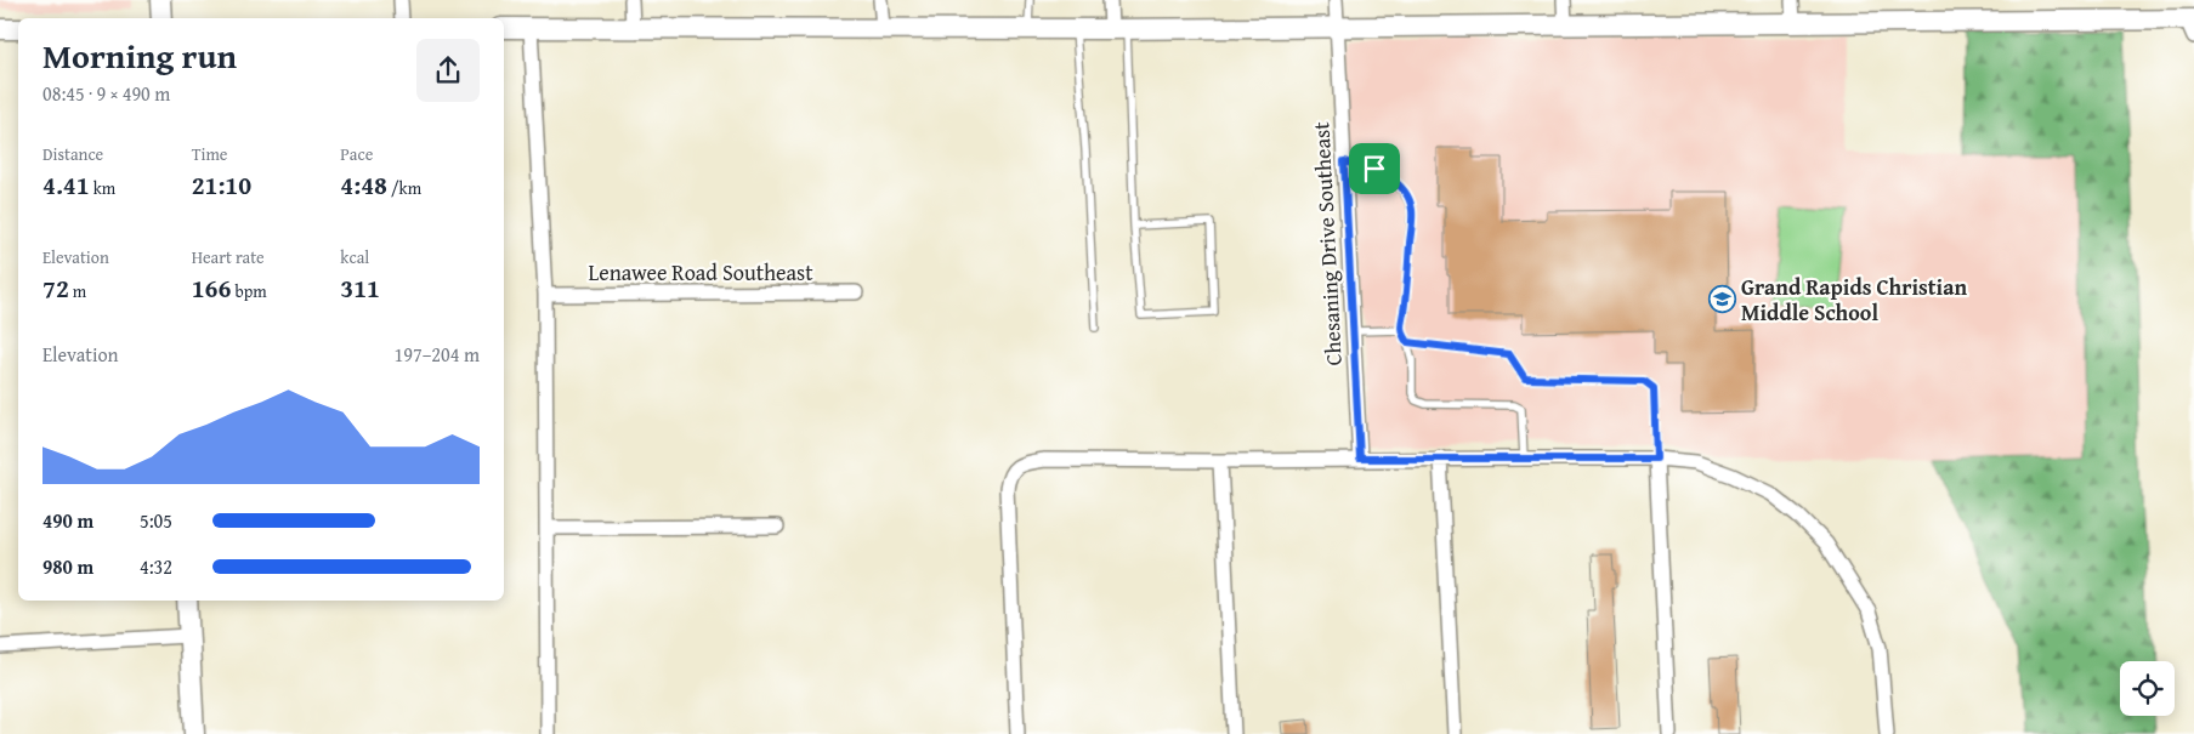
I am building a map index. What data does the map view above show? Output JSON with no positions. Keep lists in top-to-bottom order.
{
  "streets": {
    "street": ["Chesaning Drive Southeast", "Lenawee Road Southeast"]
  },
  "places": {
    "school or university": ["Grand Rapids Christian Middle School"]
  },
  "page": {
    "heading": ["Morning run", "08:45 · 9 × 490 m"],
    "stats": [
      ["Distance", "4.41 km"],
      ["Time", "21:10"],
      ["Pace", "4:48 /km"],
      ["Elevation", "72 m"],
      ["Heart rate", "166 bpm"],
      ["kcal", "311"]
    ],
    "chart": ["Elevation", "197–204 m"],
    "list": [
      {
        "name": "490 m",
        "note": "5:05"
      },
      {
        "name": "980 m",
        "note": "4:32"
      }
    ]
  }
}
